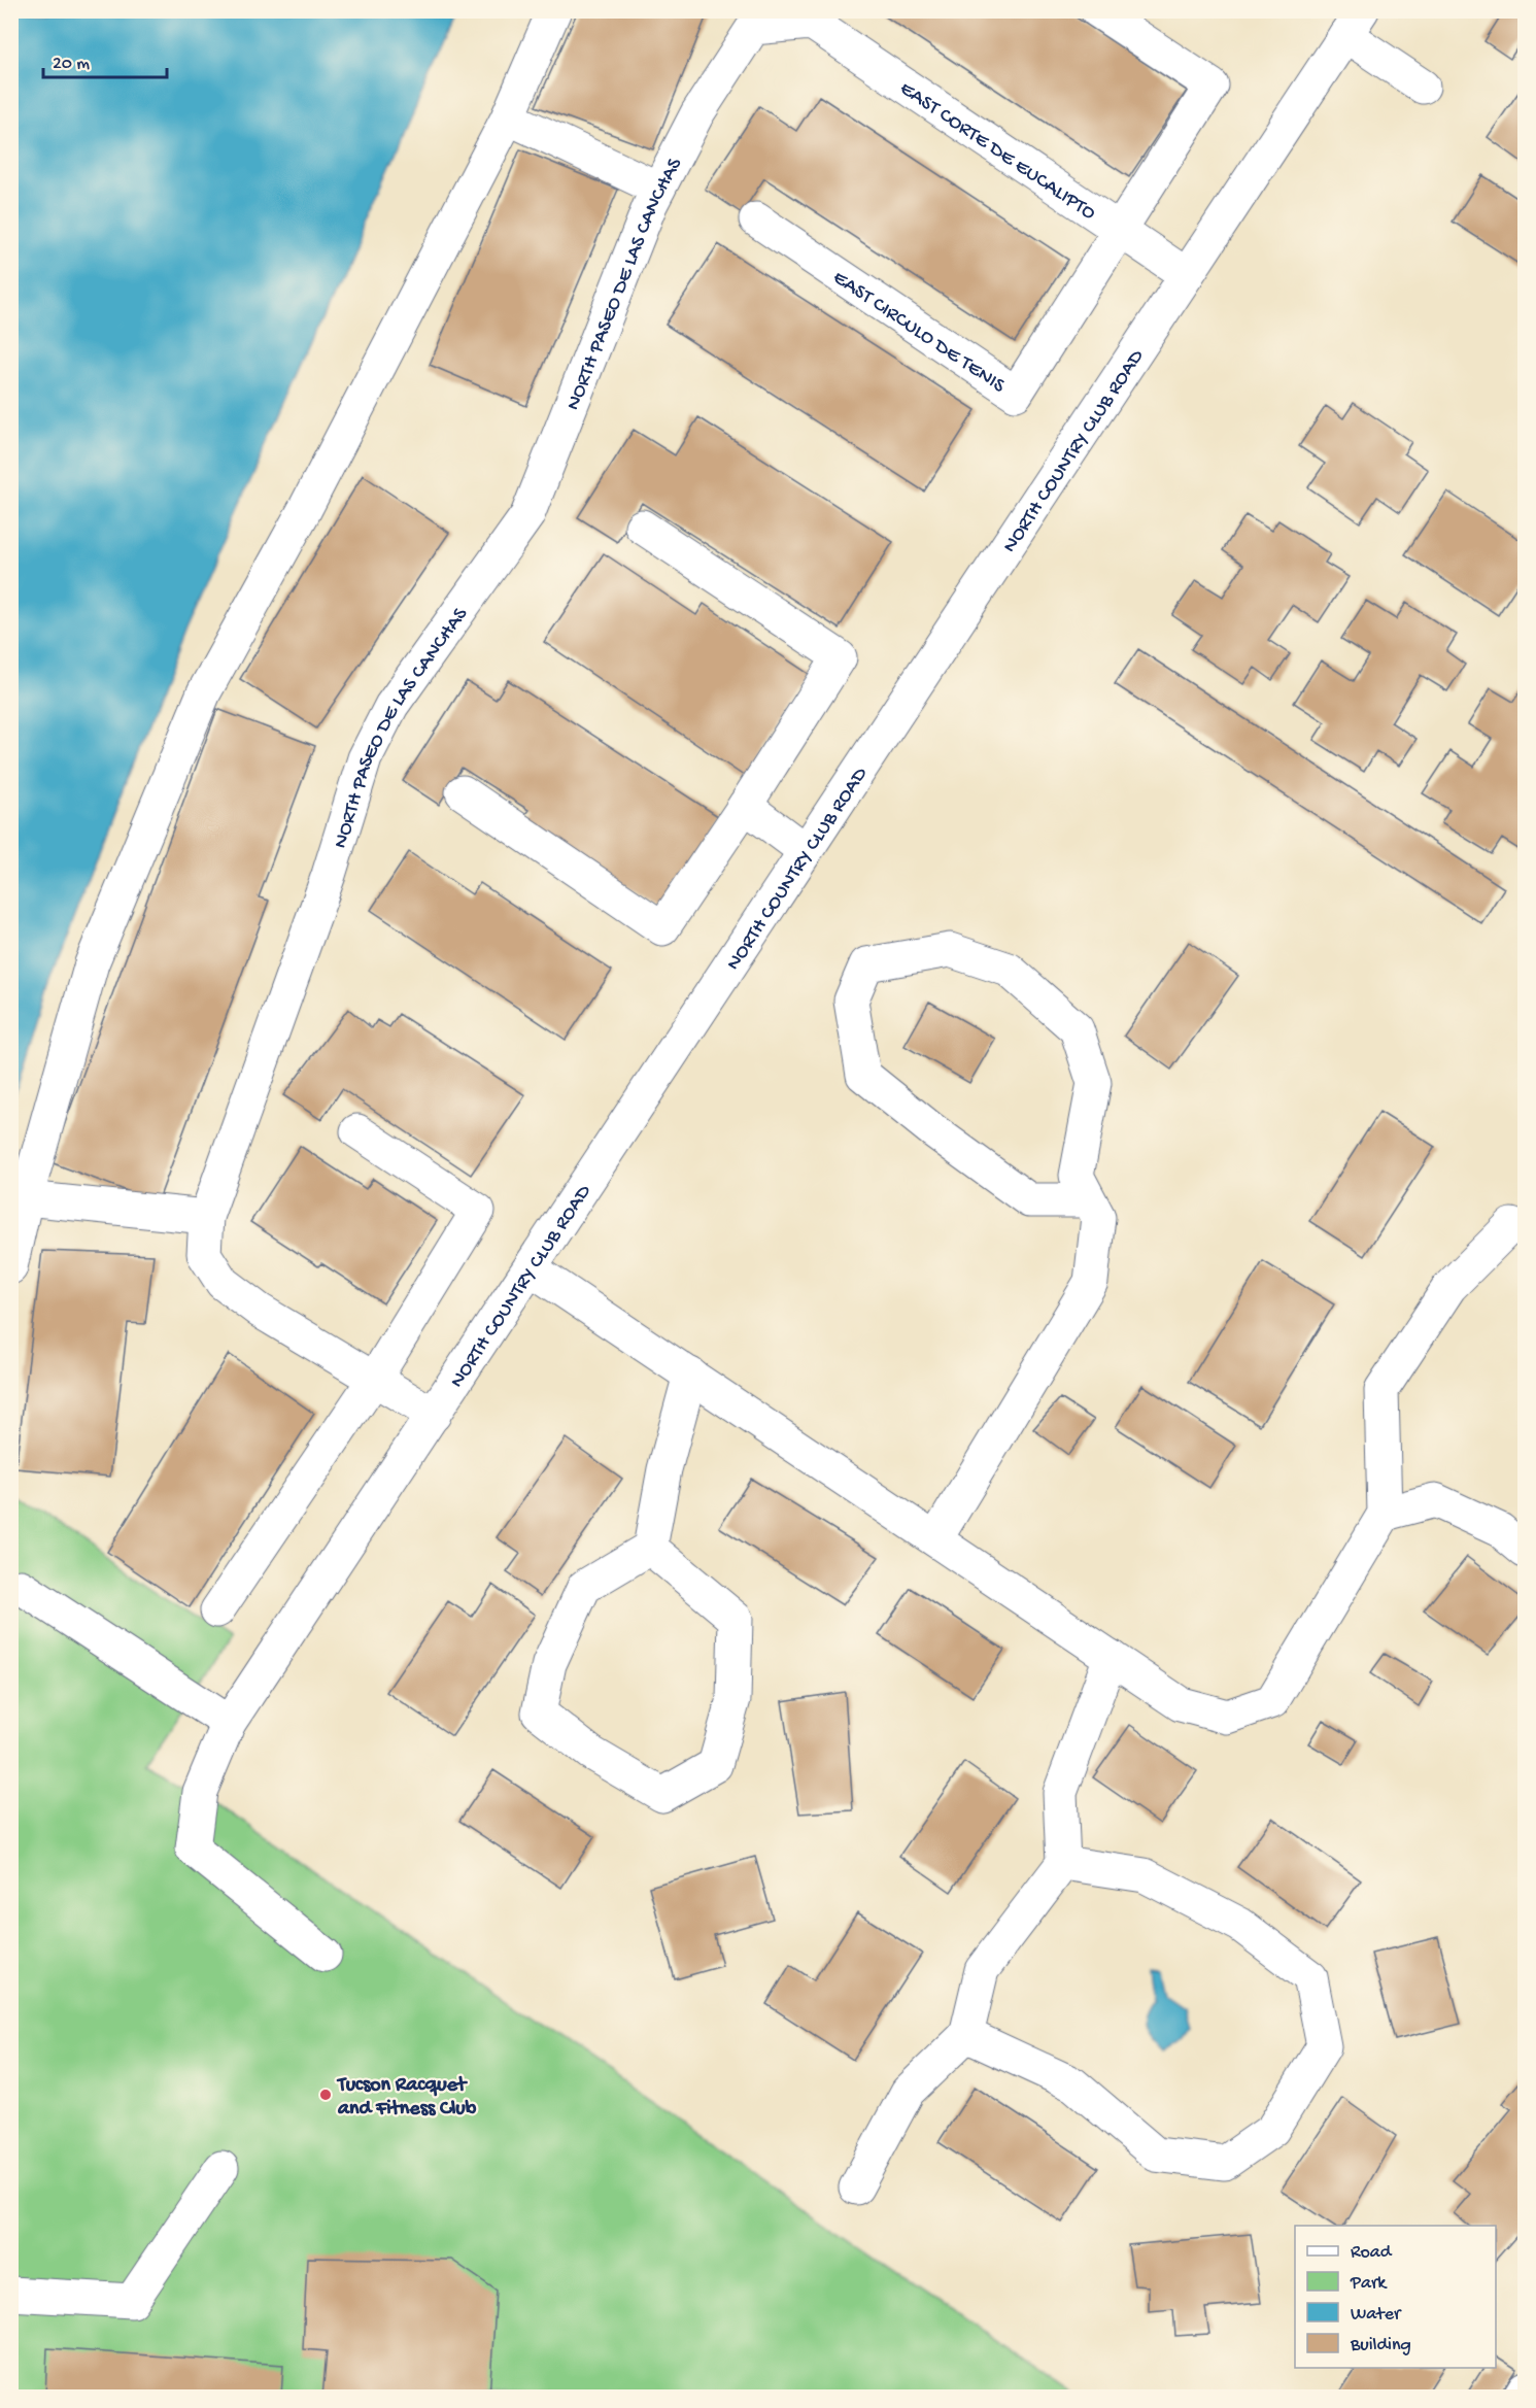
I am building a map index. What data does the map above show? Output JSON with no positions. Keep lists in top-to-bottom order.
{
  "streets": {
    "street": [
      "EAST CORTE DE EUCALIPTO",
      "NORTH PASEO DE LAS CANCHAS",
      "EAST CIRCULO DE TENIS",
      "NORTH COUNTRY CLUB ROAD"
    ]
  },
  "crossings": [
    ["EAST CORTE DE EUCALIPTO", "NORTH PASEO DE LAS CANCHAS"],
    ["EAST CORTE DE EUCALIPTO", "EAST CIRCULO DE TENIS"],
    ["EAST CORTE DE EUCALIPTO", "NORTH COUNTRY CLUB ROAD"],
    ["NORTH PASEO DE LAS CANCHAS", "NORTH COUNTRY CLUB ROAD"]
  ],
  "places": ["Tucson Racquet and Fitness Club"],
  "legend": [
    "Road",
    "Park",
    "Water",
    "Building"
  ],
  "scale_bar": "20 m"
}
